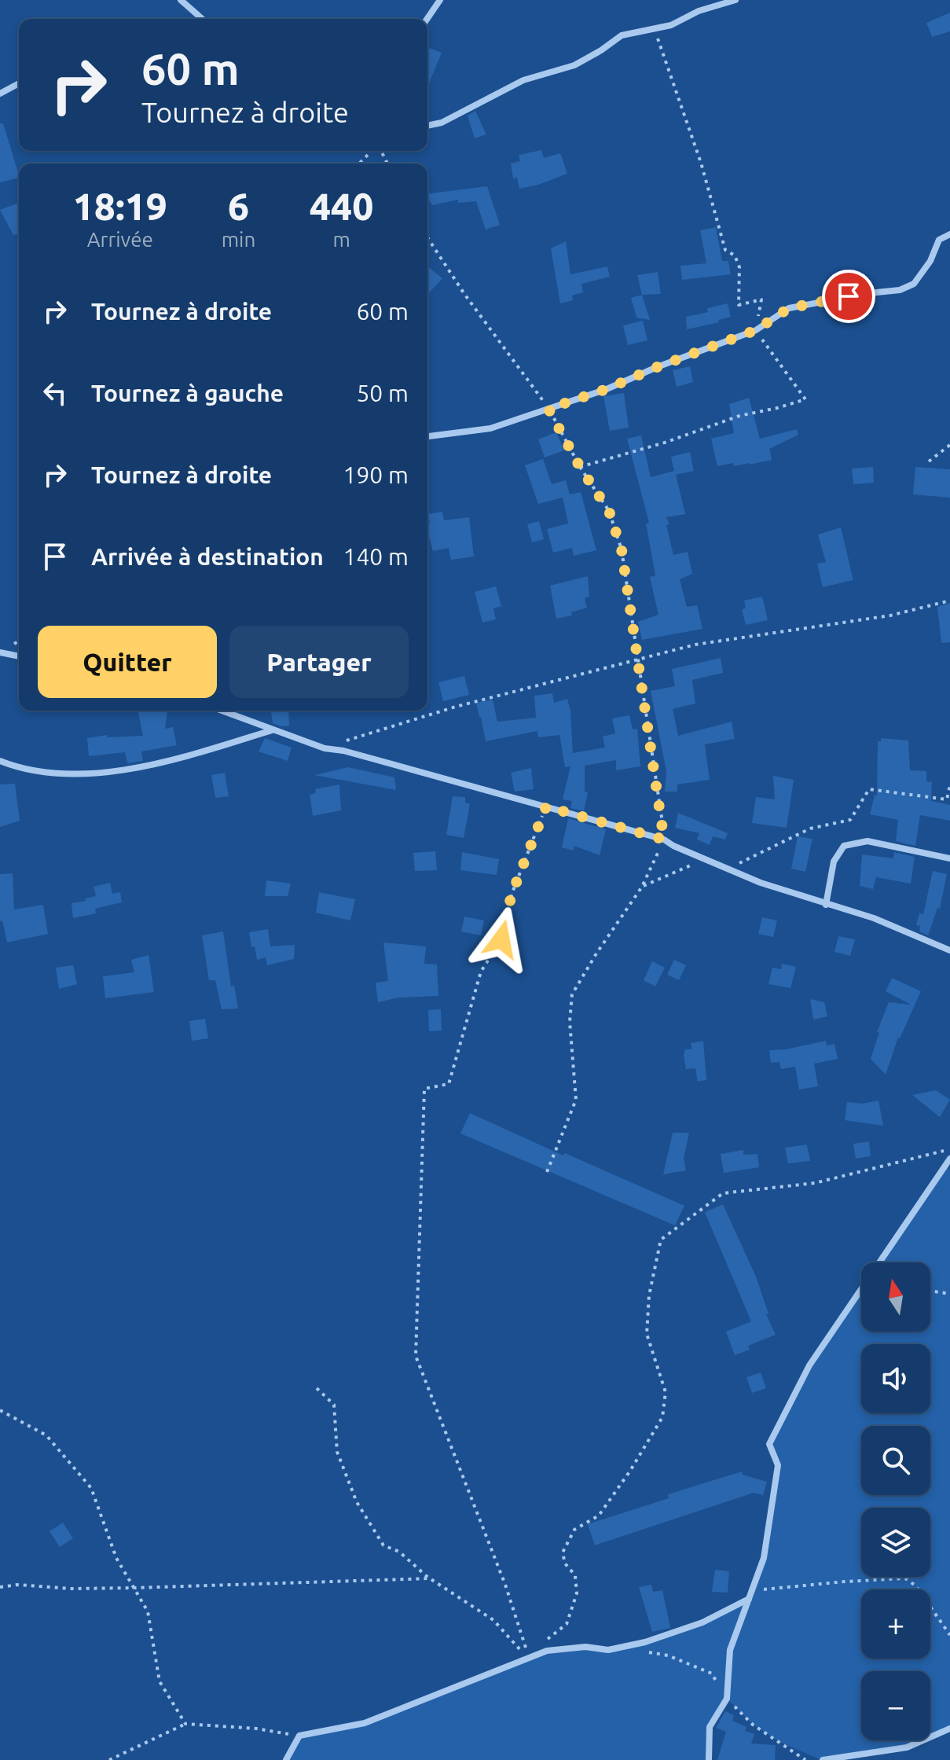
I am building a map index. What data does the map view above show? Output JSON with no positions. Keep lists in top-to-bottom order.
{
  "north": "top",
  "page": {
    "turn": ["60 m", "Tournez à droite"],
    "eta": [
      "18:19",
      "Arrivée",
      "6",
      "min",
      "440",
      "m"
    ],
    "list": [
      {
        "name": "Tournez à droite",
        "value": "60 m"
      },
      {
        "name": "Tournez à gauche",
        "value": "50 m"
      },
      {
        "name": "Tournez à droite",
        "value": "190 m"
      },
      {
        "name": "Arrivée à destination",
        "value": "140 m"
      }
    ],
    "buttons": ["Quitter", "Partager"],
    "map_buttons": ["+", "−"]
  }
}
